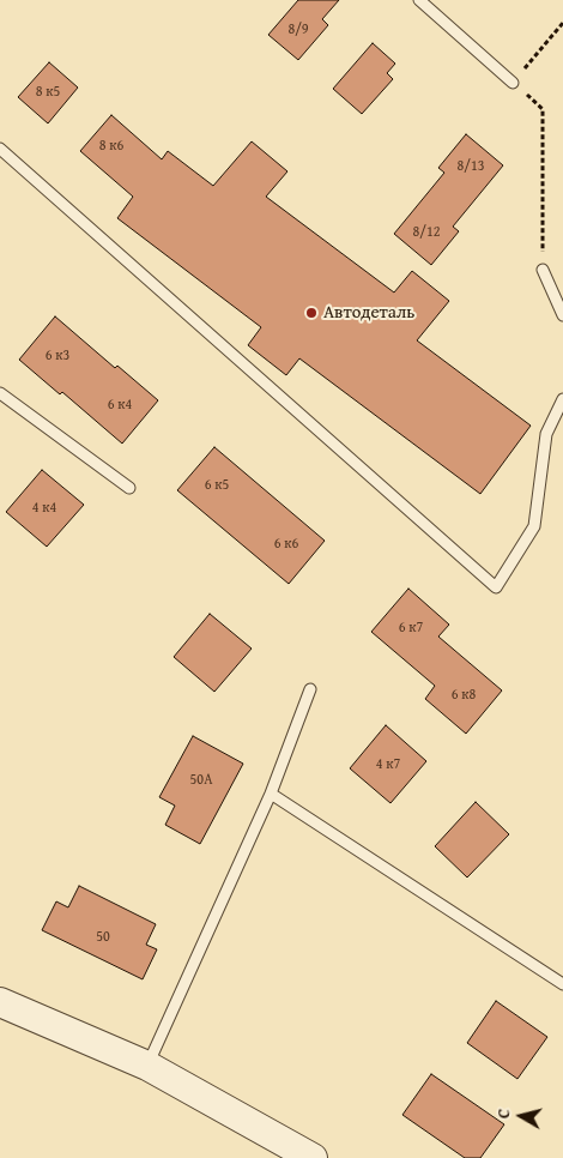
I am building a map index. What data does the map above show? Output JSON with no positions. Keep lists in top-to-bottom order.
{
  "places": ["Автодеталь"],
  "house_numbers": [
    "8/9",
    "8 к5",
    "8 к6",
    "8/13",
    "8/12",
    "6 к3",
    "6 к4",
    "6 к5",
    "4 к4",
    "6 к6",
    "6 к7",
    "6 к8",
    "4 к7",
    "50А",
    "50"
  ],
  "north": "left"
}
